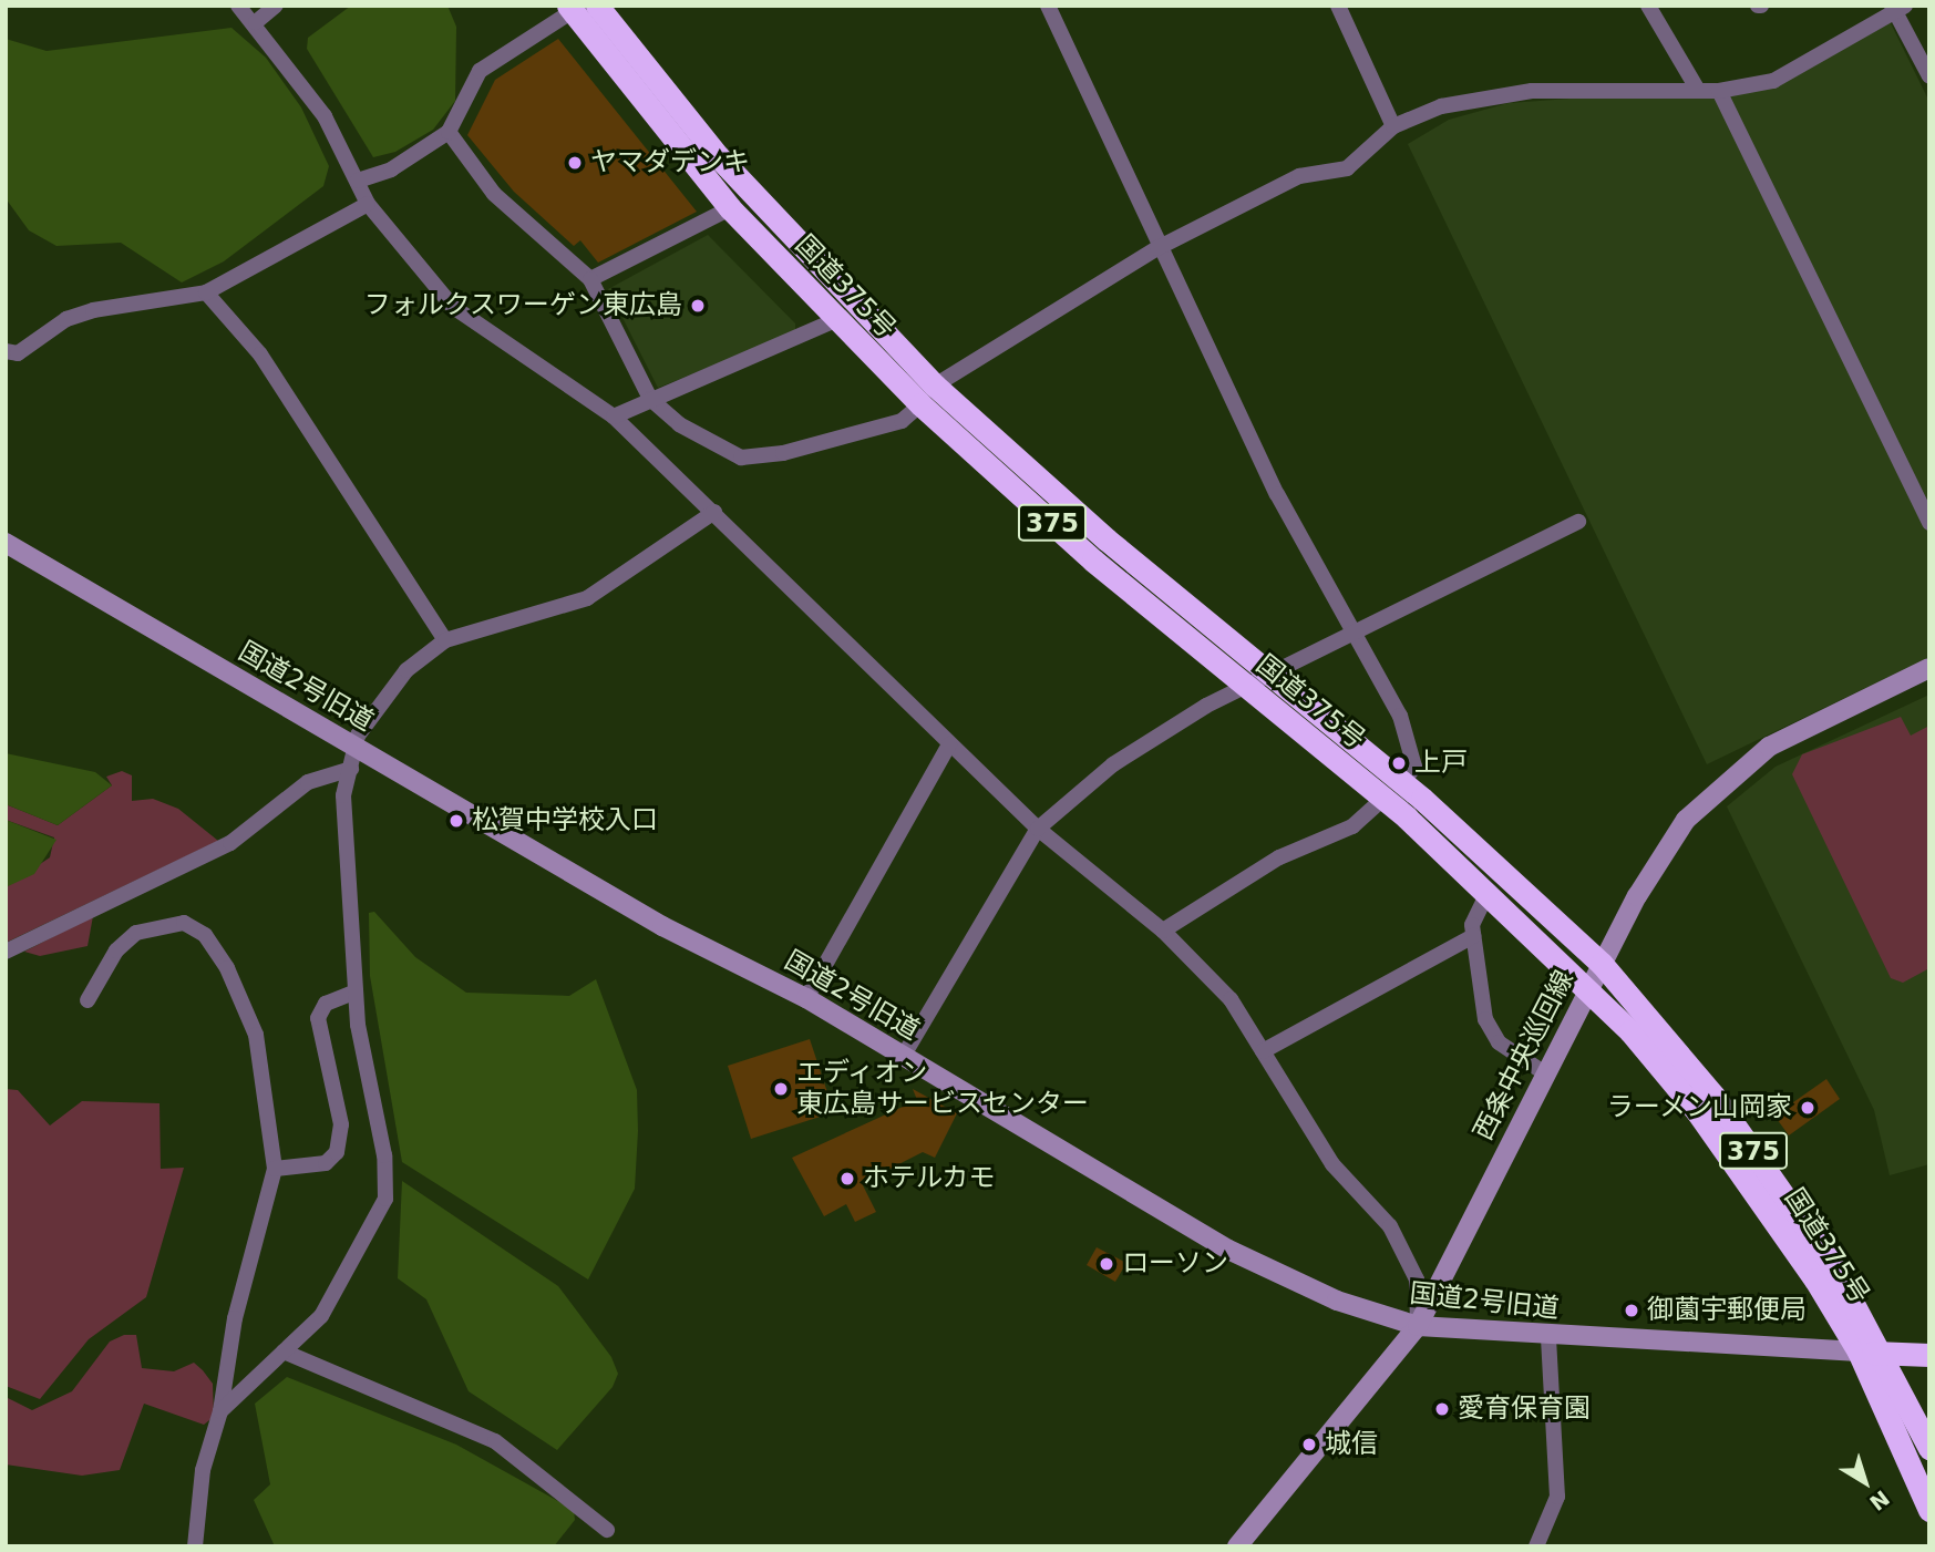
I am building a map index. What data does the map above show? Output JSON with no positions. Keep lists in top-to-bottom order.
{
  "streets": {
    "highway": ["国道375号", "375"],
    "street": ["国道2号旧道", "西条中央巡回線"]
  },
  "crossings": [
    ["国道375号", "国道2号旧道"],
    ["国道375号", "西条中央巡回線"],
    ["国道2号旧道", "西条中央巡回線"]
  ],
  "places": [
    "ヤマダデンキ",
    "フォルクスワーゲン東広島",
    "上戸",
    "松賀中学校入口",
    "エディオン 東広島サービスセンター",
    "ラーメン山岡家",
    "ホテルカモ",
    "ローソン",
    "御薗宇郵便局",
    "愛育保育園",
    "城信"
  ],
  "north": "bottom right"
}
